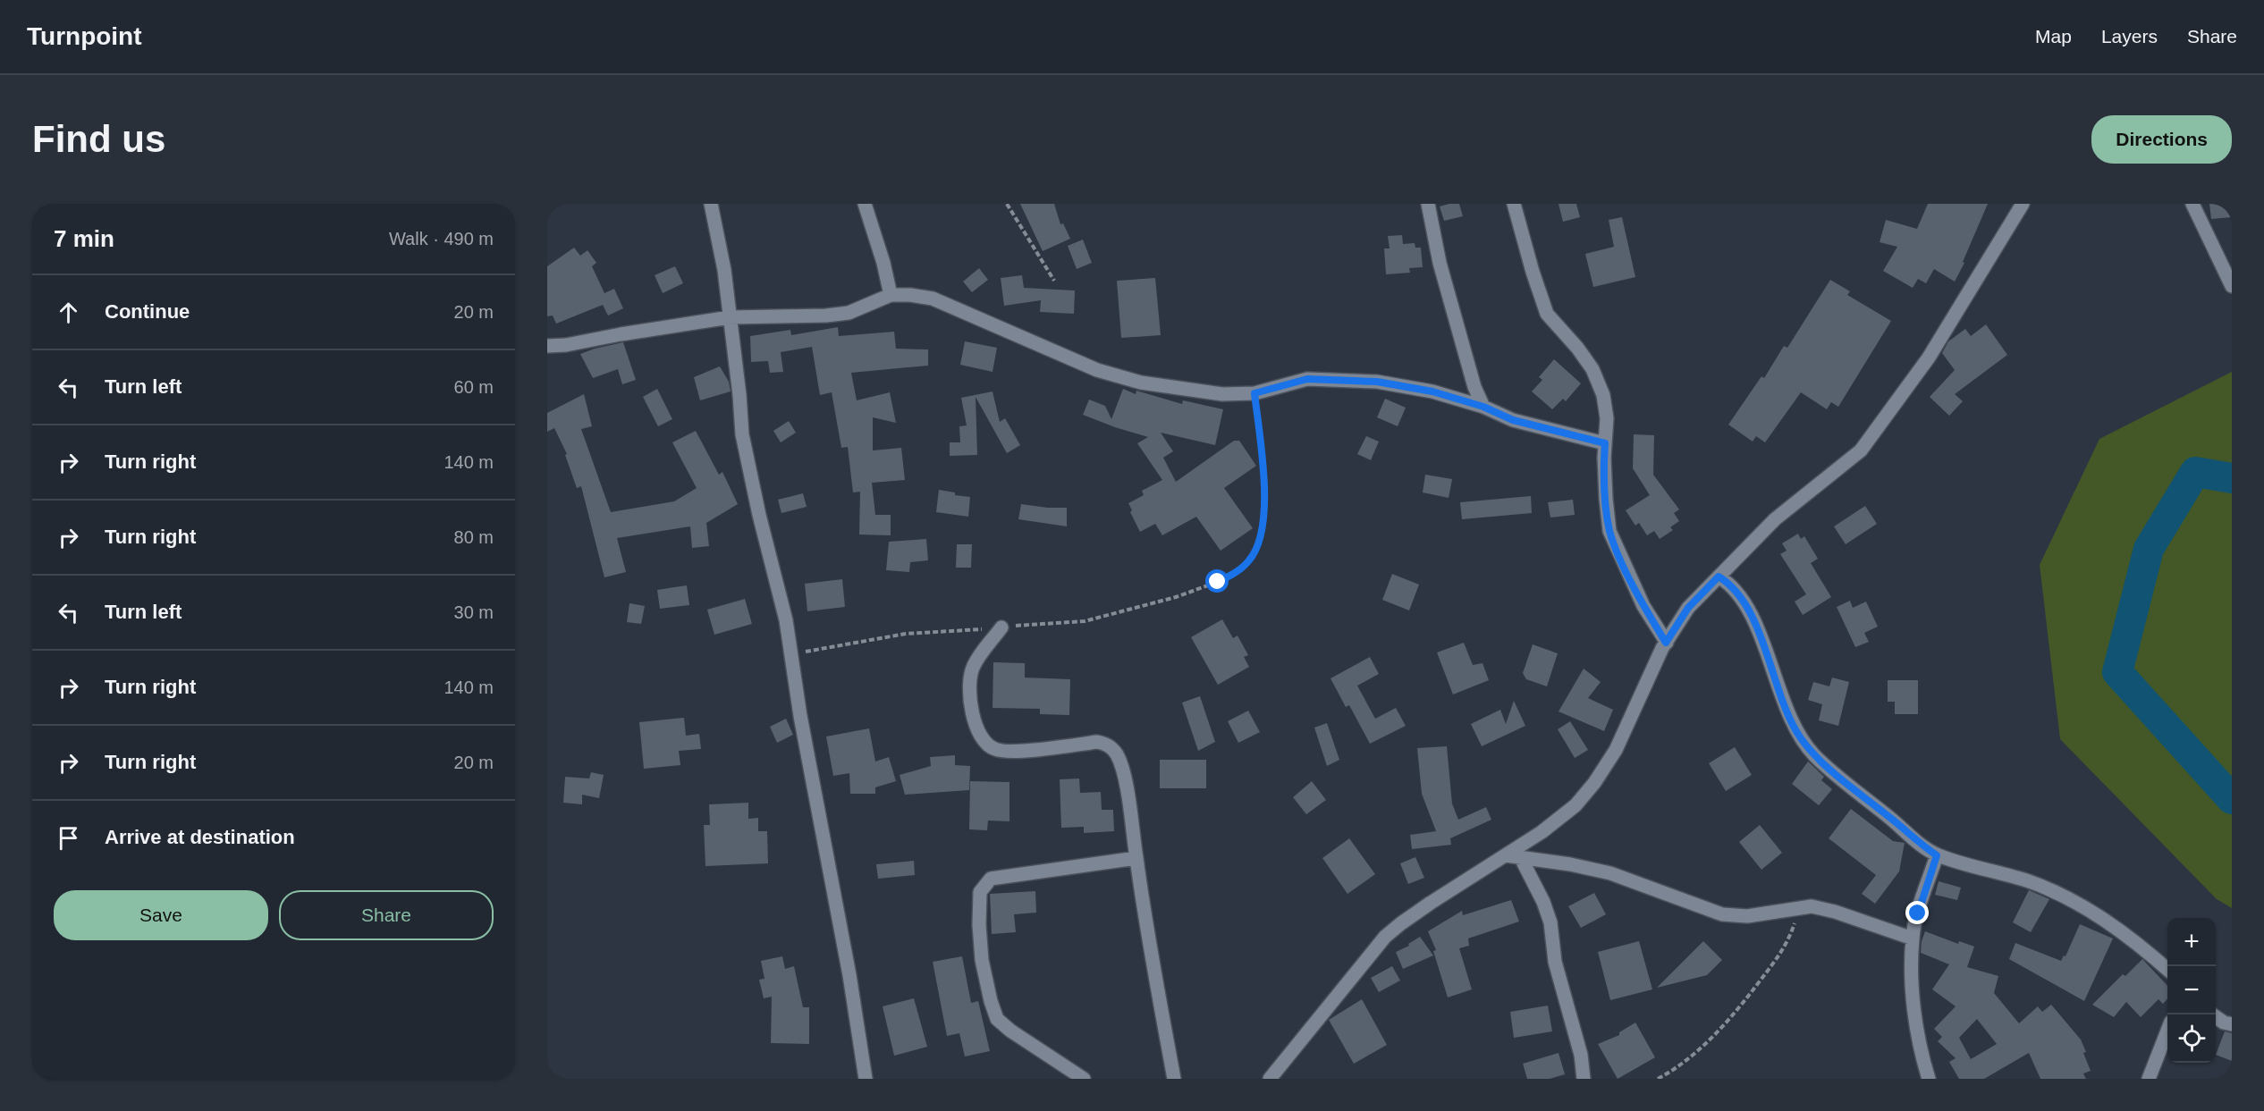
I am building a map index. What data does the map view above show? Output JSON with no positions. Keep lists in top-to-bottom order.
{
  "page": {
    "header": "Turnpoint",
    "nav": ["Map", "Layers", "Share"],
    "buttons": [
      "Directions",
      ["Save", "Share"]
    ],
    "title": "Find us",
    "heading": ["7 min", "Walk · 490 m"],
    "list": [
      ["Continue", "20 m"],
      ["Turn left", "60 m"],
      ["Turn right", "140 m"],
      ["Turn right", "80 m"],
      ["Turn left", "30 m"],
      ["Turn right", "140 m"],
      ["Turn right", "20 m"],
      "Arrive at destination"
    ],
    "map_buttons": ["+", "−"]
  }
}
